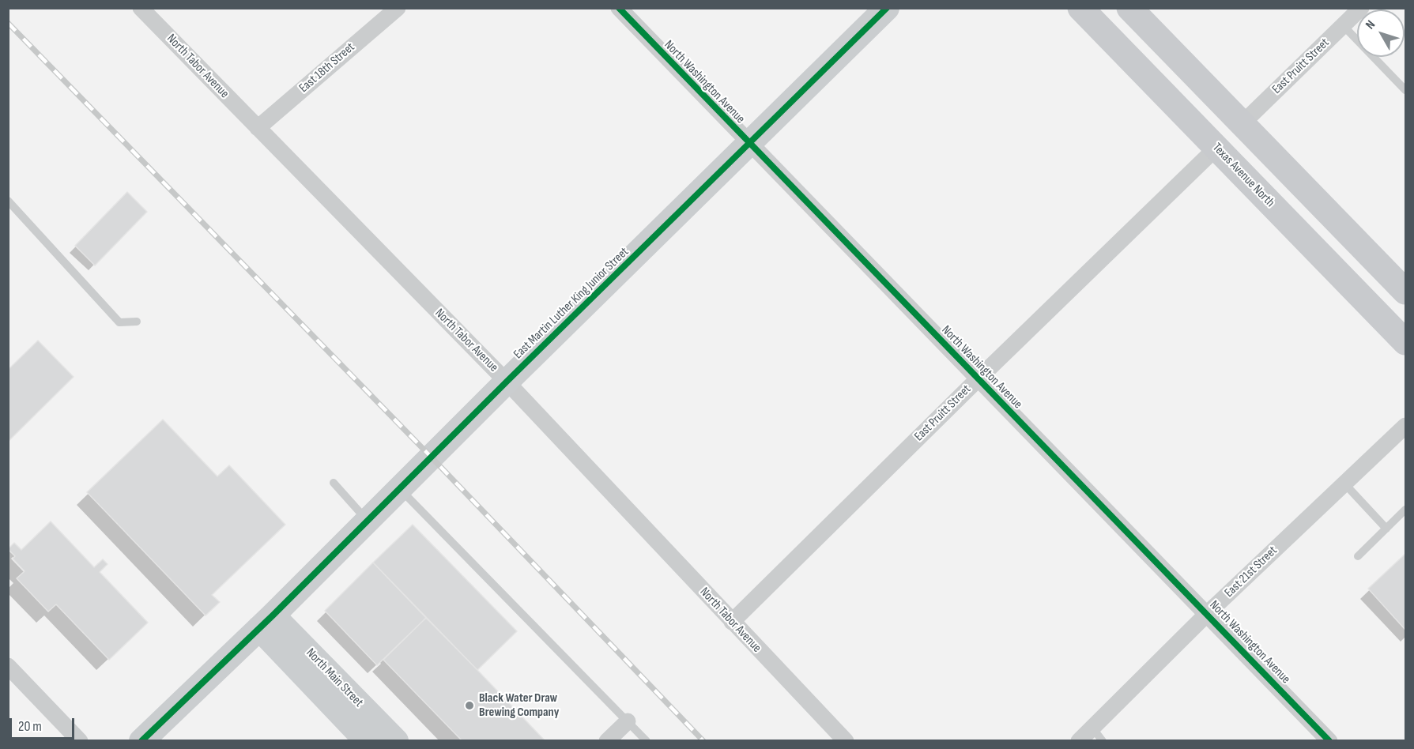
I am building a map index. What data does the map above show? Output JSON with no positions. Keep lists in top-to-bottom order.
{
  "streets": {
    "main road": ["Texas Avenue North"],
    "street": [
      "North Tabor Avenue",
      "East Pruitt Street",
      "East 18th Street",
      "North Washington Avenue",
      "East Martin Luther King Junior Street",
      "East 21st Street",
      "North Main Street"
    ]
  },
  "crossings": [
    ["North Tabor Avenue", "East Pruitt Street"],
    ["North Tabor Avenue", "East 18th Street"],
    ["North Tabor Avenue", "East Martin Luther King Junior Street"],
    ["East Pruitt Street", "North Washington Avenue"],
    ["East Pruitt Street", "Texas Avenue North"],
    ["North Washington Avenue", "East Martin Luther King Junior Street"],
    ["North Washington Avenue", "East 21st Street"],
    ["East Martin Luther King Junior Street", "North Main Street"]
  ],
  "places": ["Black Water Draw Brewing Company"],
  "scale_bar": "20 m",
  "north": "top left"
}
